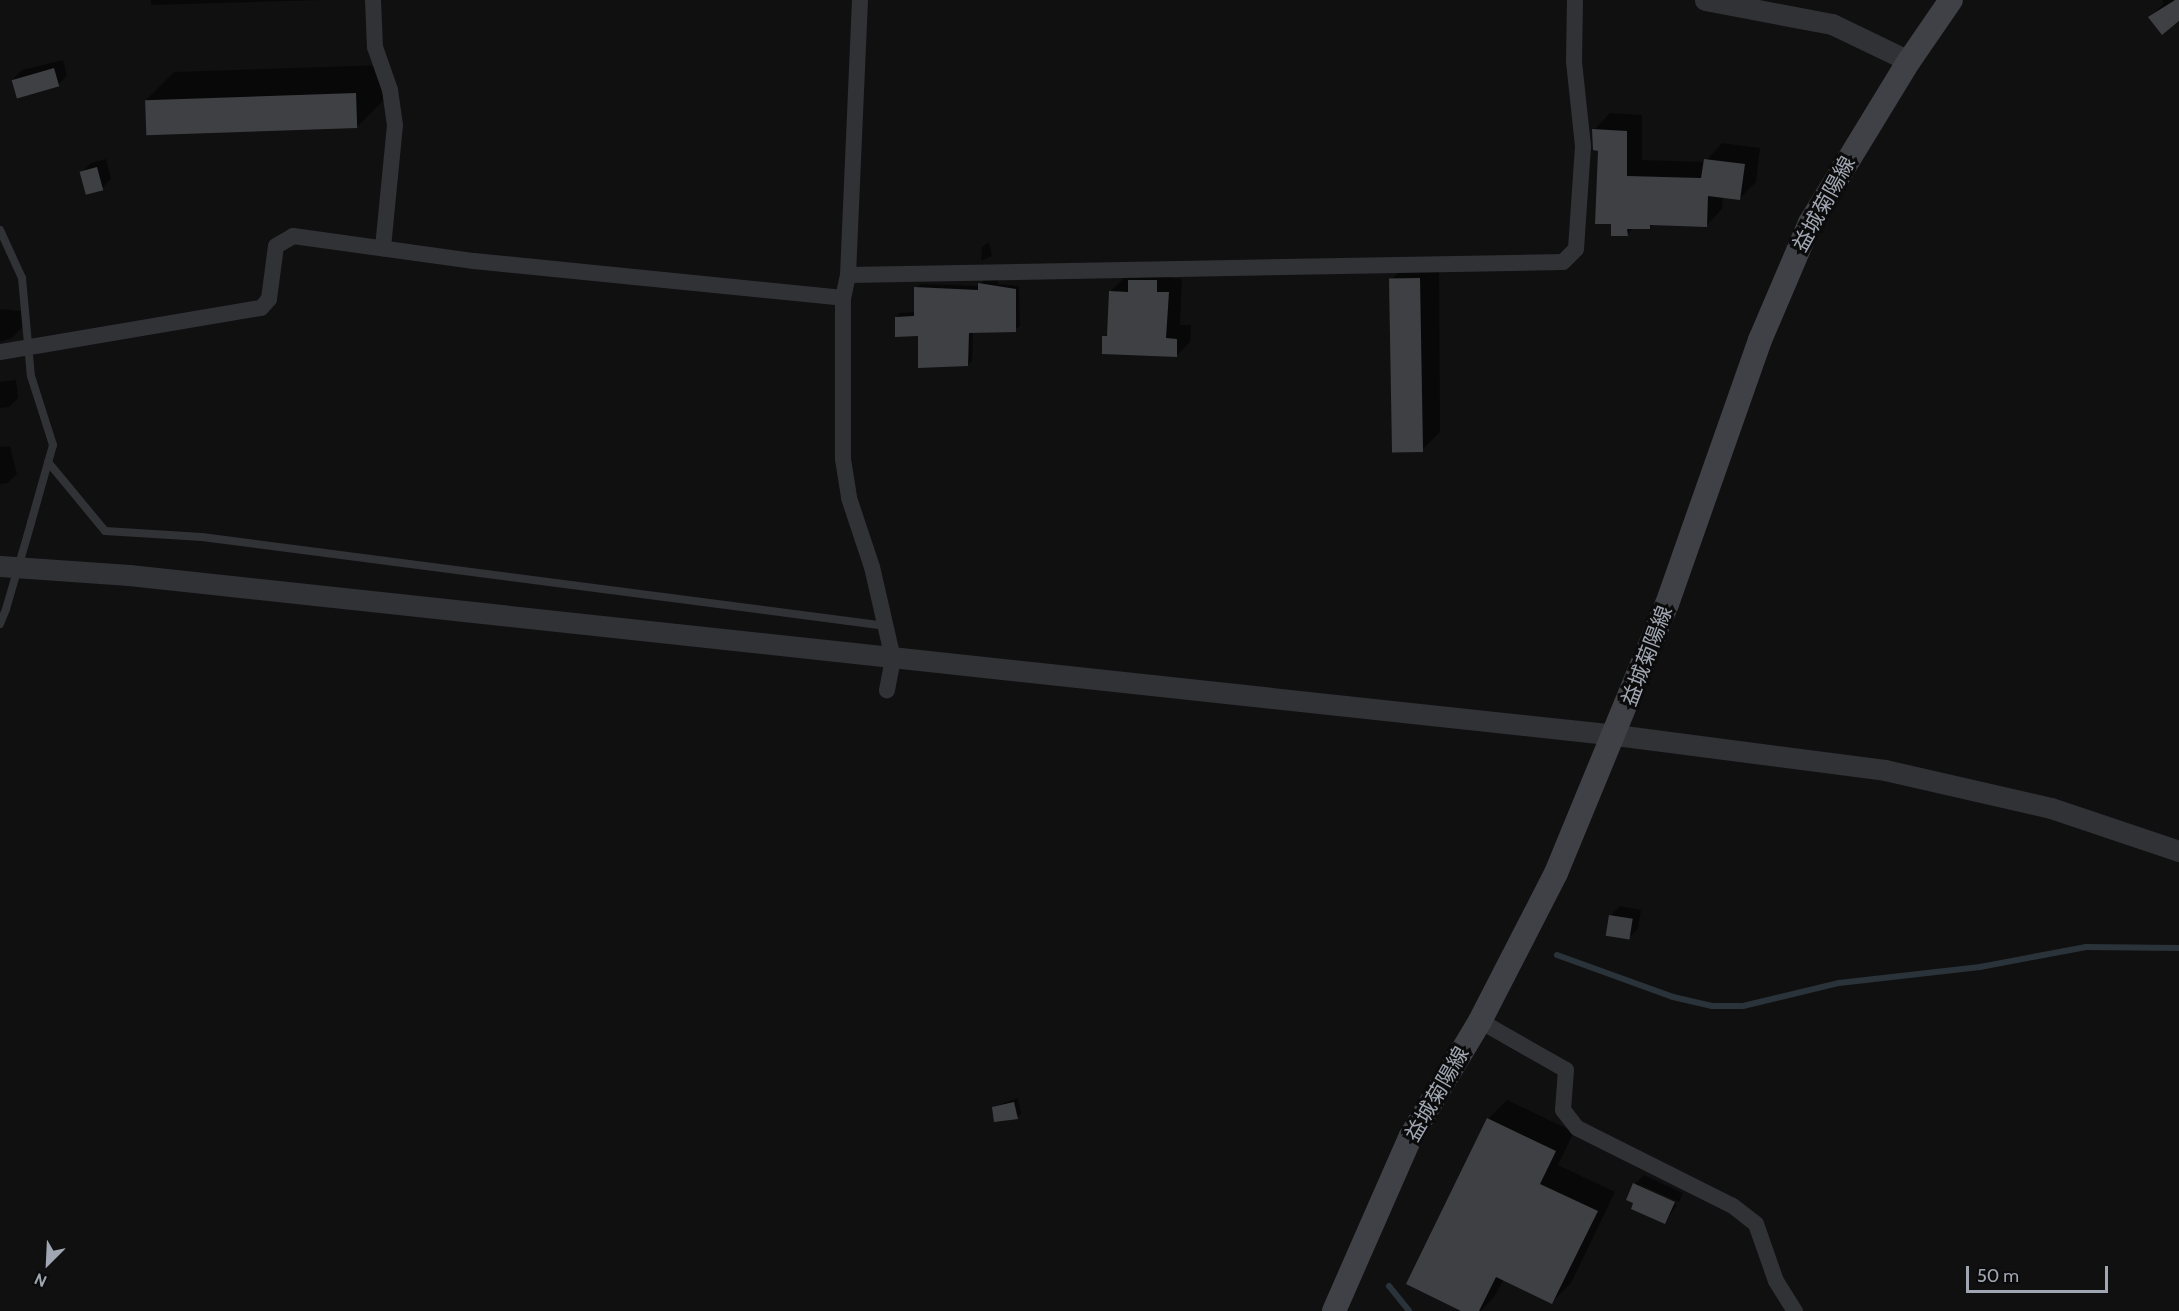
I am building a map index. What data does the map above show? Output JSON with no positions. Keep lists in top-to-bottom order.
{
  "streets": {
    "main road": ["益城菊陽線"]
  },
  "scale_bar": "50 m",
  "north": "bottom left"
}
